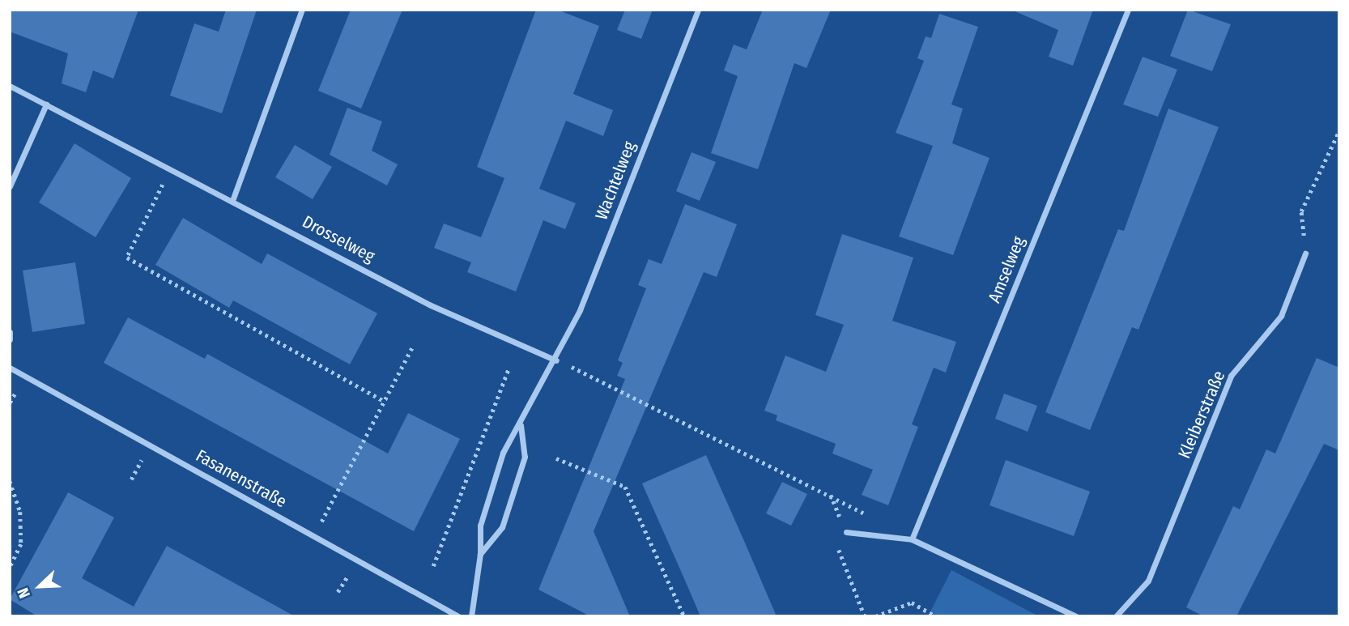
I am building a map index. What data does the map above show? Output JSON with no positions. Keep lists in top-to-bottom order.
{
  "streets": {
    "street": [
      "Wachtelweg",
      "Drosselweg",
      "Amselweg",
      "Kleiberstraße",
      "Fasanenstraße"
    ]
  },
  "crossings": [
    ["Wachtelweg", "Drosselweg"]
  ],
  "north": "bottom left"
}
